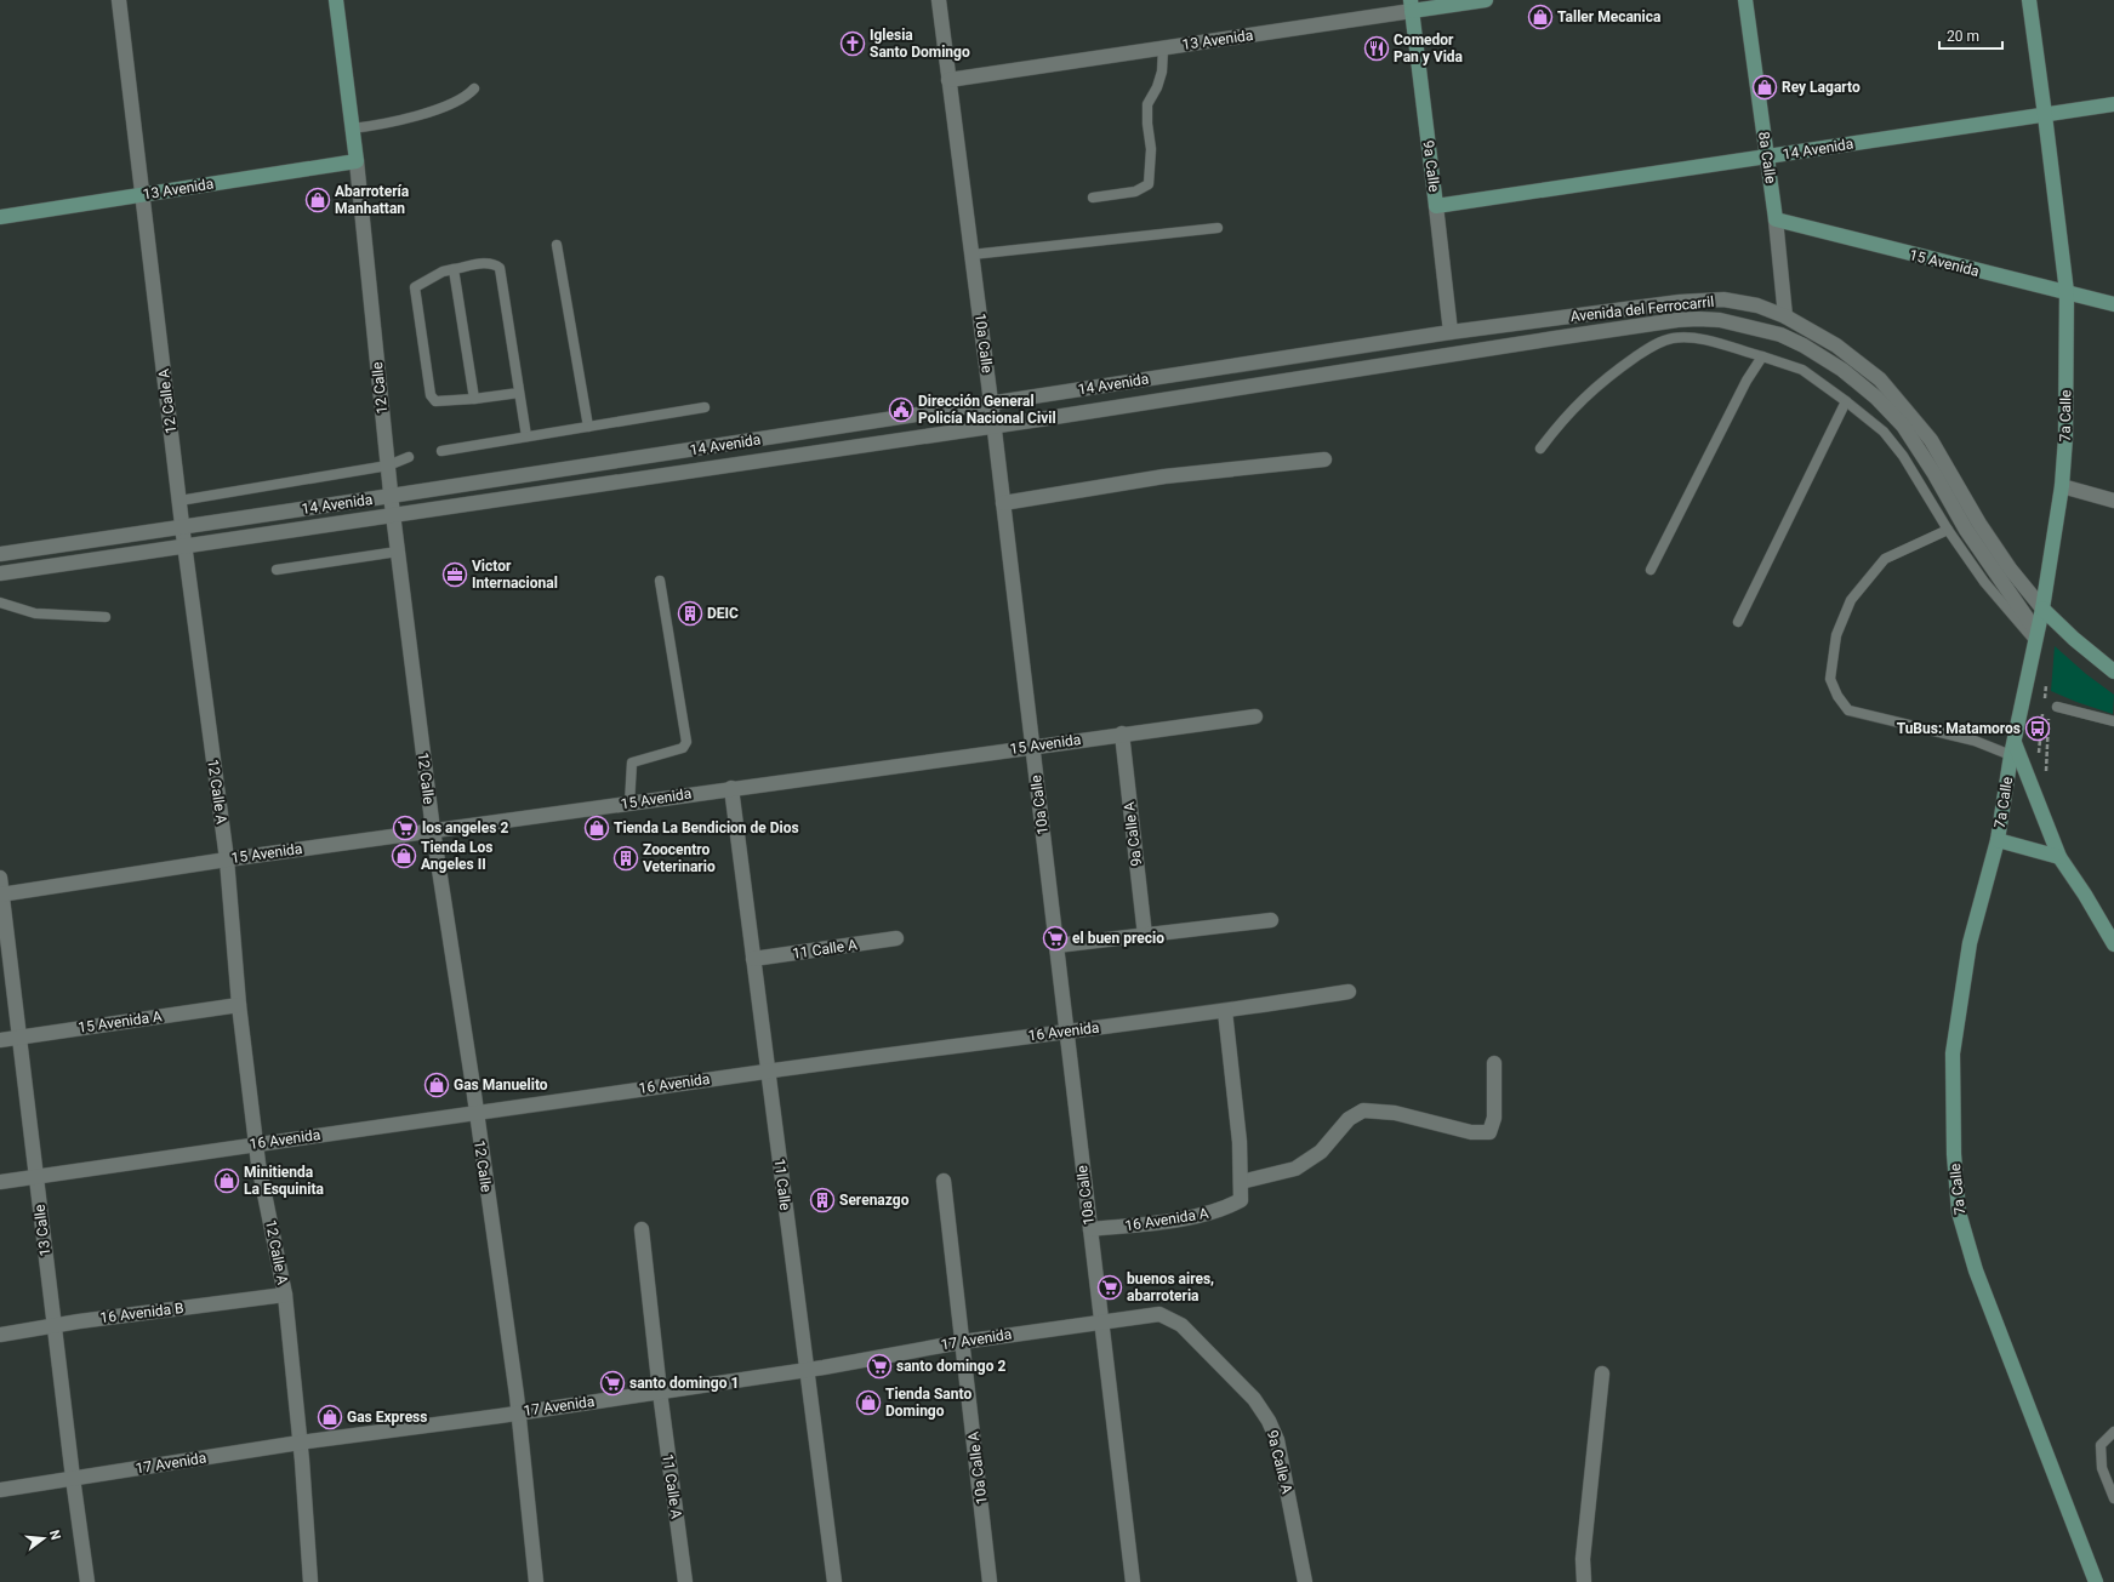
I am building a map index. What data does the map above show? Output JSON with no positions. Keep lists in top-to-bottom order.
{
  "streets": {
    "main road": [
      "13 Avenida",
      "14 Avenida",
      "8a Calle",
      "9a Calle",
      "15 Avenida",
      "12 Calle",
      "7a Calle"
    ],
    "street": [
      "Avenida del Ferrocarril",
      "10a Calle",
      "12 Calle A",
      "9a Calle A",
      "11 Calle A",
      "15 Avenida A",
      "16 Avenida",
      "11 Calle",
      "16 Avenida A",
      "13 Calle",
      "16 Avenida B",
      "17 Avenida",
      "10a Calle A"
    ]
  },
  "crossings": [
    ["13 Avenida", "9a Calle"],
    ["13 Avenida", "10a Calle"],
    ["13 Avenida", "12 Calle"],
    ["13 Avenida", "12 Calle A"],
    ["14 Avenida", "8a Calle"],
    ["14 Avenida", "9a Calle"],
    ["14 Avenida", "Avenida del Ferrocarril"],
    ["14 Avenida", "10a Calle"],
    ["14 Avenida", "12 Calle"],
    ["14 Avenida", "12 Calle A"],
    ["14 Avenida", "7a Calle"],
    ["8a Calle", "15 Avenida"],
    ["8a Calle", "Avenida del Ferrocarril"],
    ["9a Calle", "Avenida del Ferrocarril"],
    ["15 Avenida", "10a Calle"],
    ["15 Avenida", "12 Calle"],
    ["15 Avenida", "12 Calle A"],
    ["15 Avenida", "7a Calle"],
    ["15 Avenida", "9a Calle A"],
    ["15 Avenida", "11 Calle"],
    ["15 Avenida", "13 Calle"],
    ["Avenida del Ferrocarril", "7a Calle"],
    ["10a Calle", "16 Avenida"],
    ["10a Calle", "16 Avenida A"],
    ["10a Calle", "17 Avenida"],
    ["12 Calle", "16 Avenida"],
    ["12 Calle", "17 Avenida"],
    ["12 Calle A", "15 Avenida A"],
    ["12 Calle A", "16 Avenida"],
    ["12 Calle A", "16 Avenida B"],
    ["12 Calle A", "17 Avenida"],
    ["9a Calle A", "17 Avenida"],
    ["11 Calle A", "11 Calle"],
    ["11 Calle A", "17 Avenida"],
    ["15 Avenida A", "13 Calle"],
    ["16 Avenida", "11 Calle"],
    ["16 Avenida", "13 Calle"],
    ["11 Calle", "17 Avenida"],
    ["13 Calle", "16 Avenida B"],
    ["13 Calle", "17 Avenida"],
    ["17 Avenida", "10a Calle A"]
  ],
  "places": {
    "shop": [
      "Taller Mecanica",
      "Rey Lagarto",
      "Abarrotería Manhattan",
      "Tienda La Bendicion de Dios",
      "Tienda Los Angeles II",
      "Gas Manuelito",
      "Minitienda La Esquinita",
      "Tienda Santo Domingo",
      "Gas Express"
    ],
    "church": ["Iglesia Santo Domingo"],
    "restaurant": ["Comedor Pan y Vida"],
    "public building": ["Dirección General Policía Nacional Civil"],
    "office": ["Victor Internacional"],
    "building": ["DEIC", "Zoocentro Veterinario", "Serenazgo"],
    "bus stop": ["TuBus: Matamoros"],
    "supermarket": [
      "los angeles 2",
      "el buen precio",
      "buenos aires, abarroteria",
      "santo domingo 2",
      "santo domingo 1"
    ]
  },
  "scale_bar": "20 m",
  "north": "right"
}
